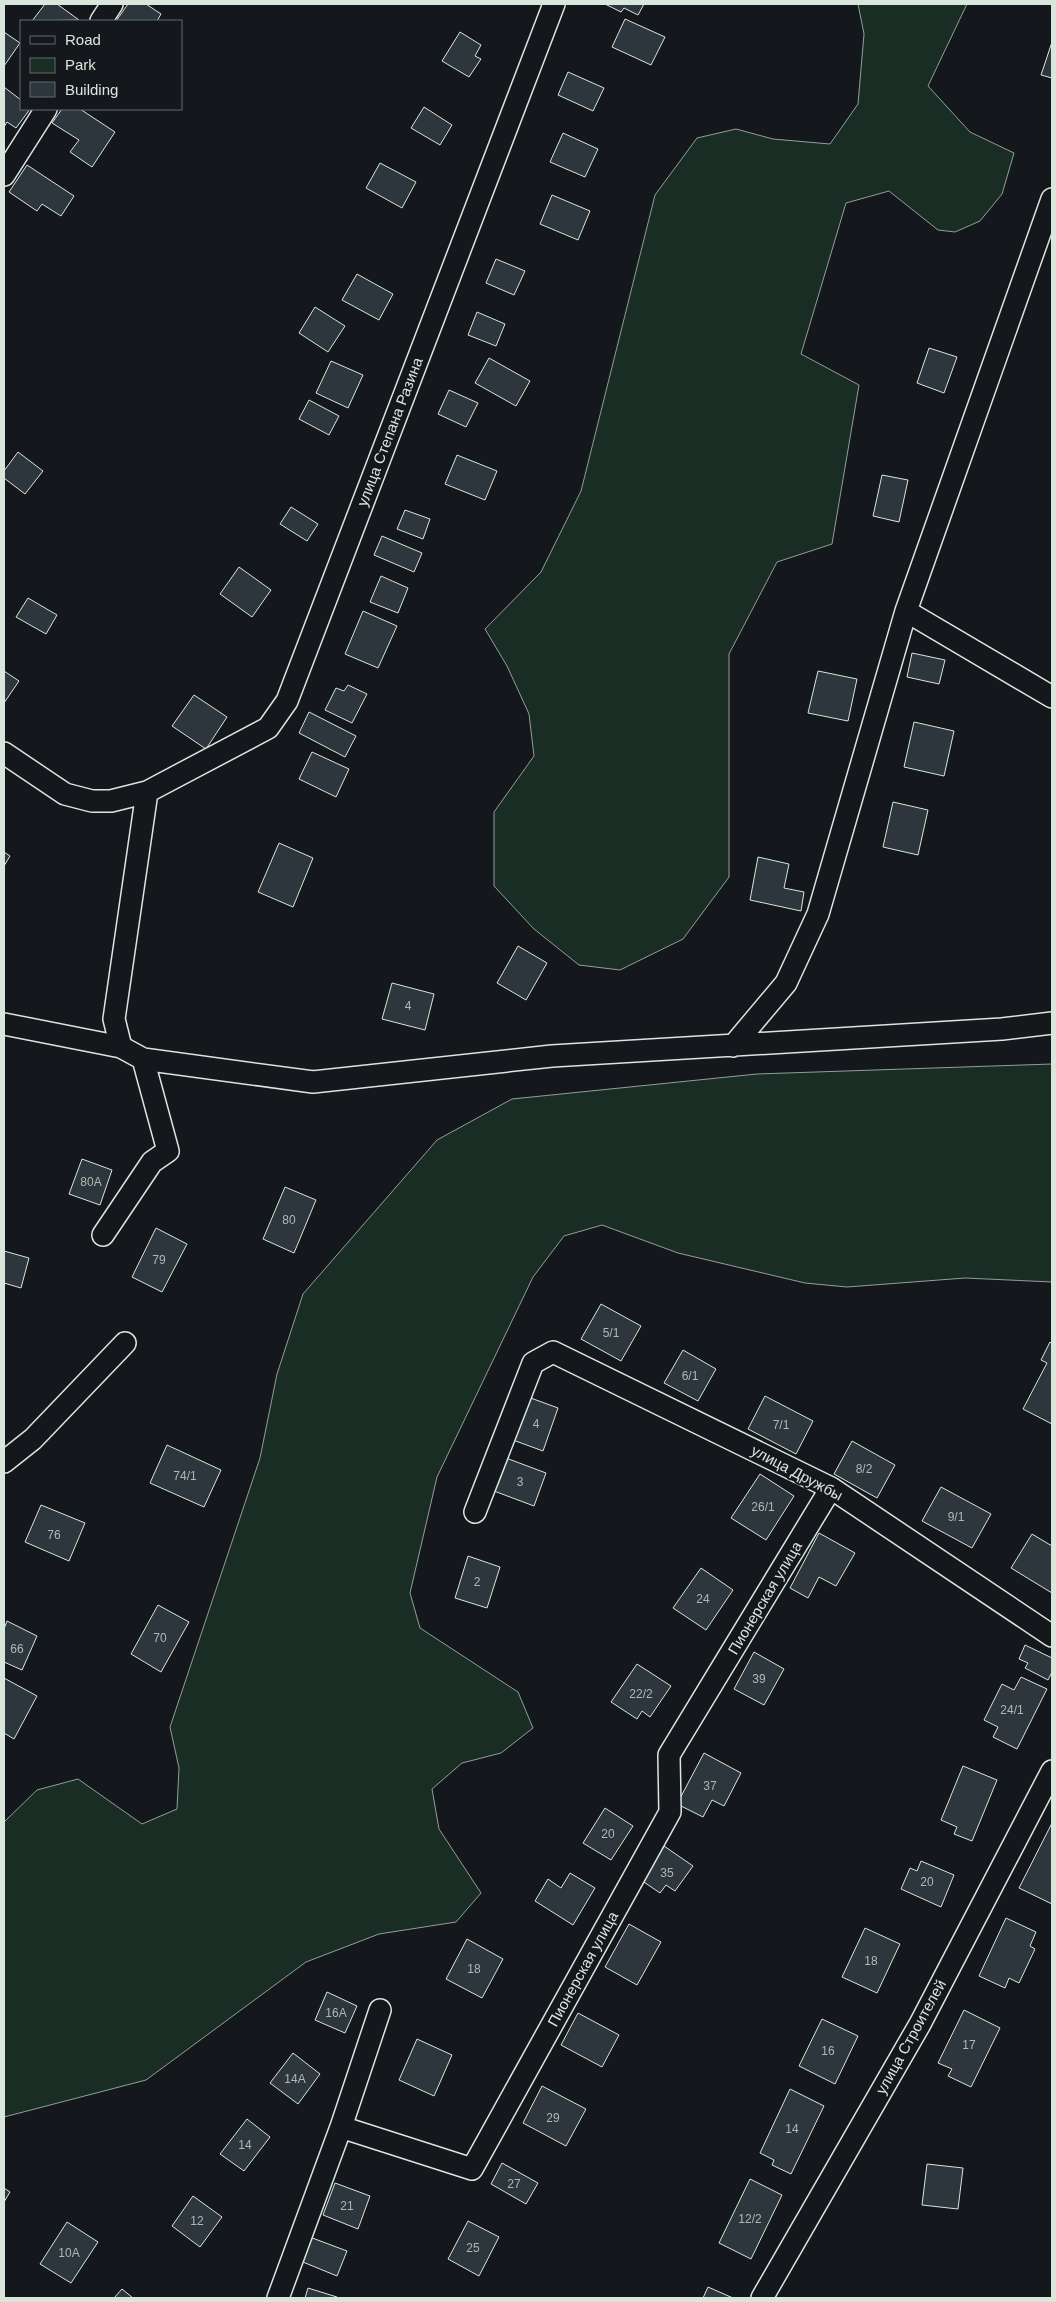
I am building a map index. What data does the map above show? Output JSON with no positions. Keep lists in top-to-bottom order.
{
  "streets": {
    "street": [
      "улица Степана Разина",
      "улица Дружбы",
      "Пионерская улица",
      "улица Строителей"
    ]
  },
  "crossings": [
    ["улица Дружбы", "Пионерская улица"]
  ],
  "house_numbers": [
    "4",
    "80А",
    "80",
    "79",
    "5/1",
    "6/1",
    "4",
    "7/1",
    "8/2",
    "74/1",
    "3",
    "26/1",
    "9/1",
    "76",
    "2",
    "24",
    "70",
    "66",
    "39",
    "22/2",
    "24/1",
    "37",
    "20",
    "35",
    "20",
    "18",
    "18",
    "16А",
    "17",
    "16",
    "14A",
    "29",
    "14",
    "14",
    "27",
    "21",
    "12/2",
    "12",
    "25",
    "10А"
  ],
  "legend": ["Road", "Park", "Building"]
}
